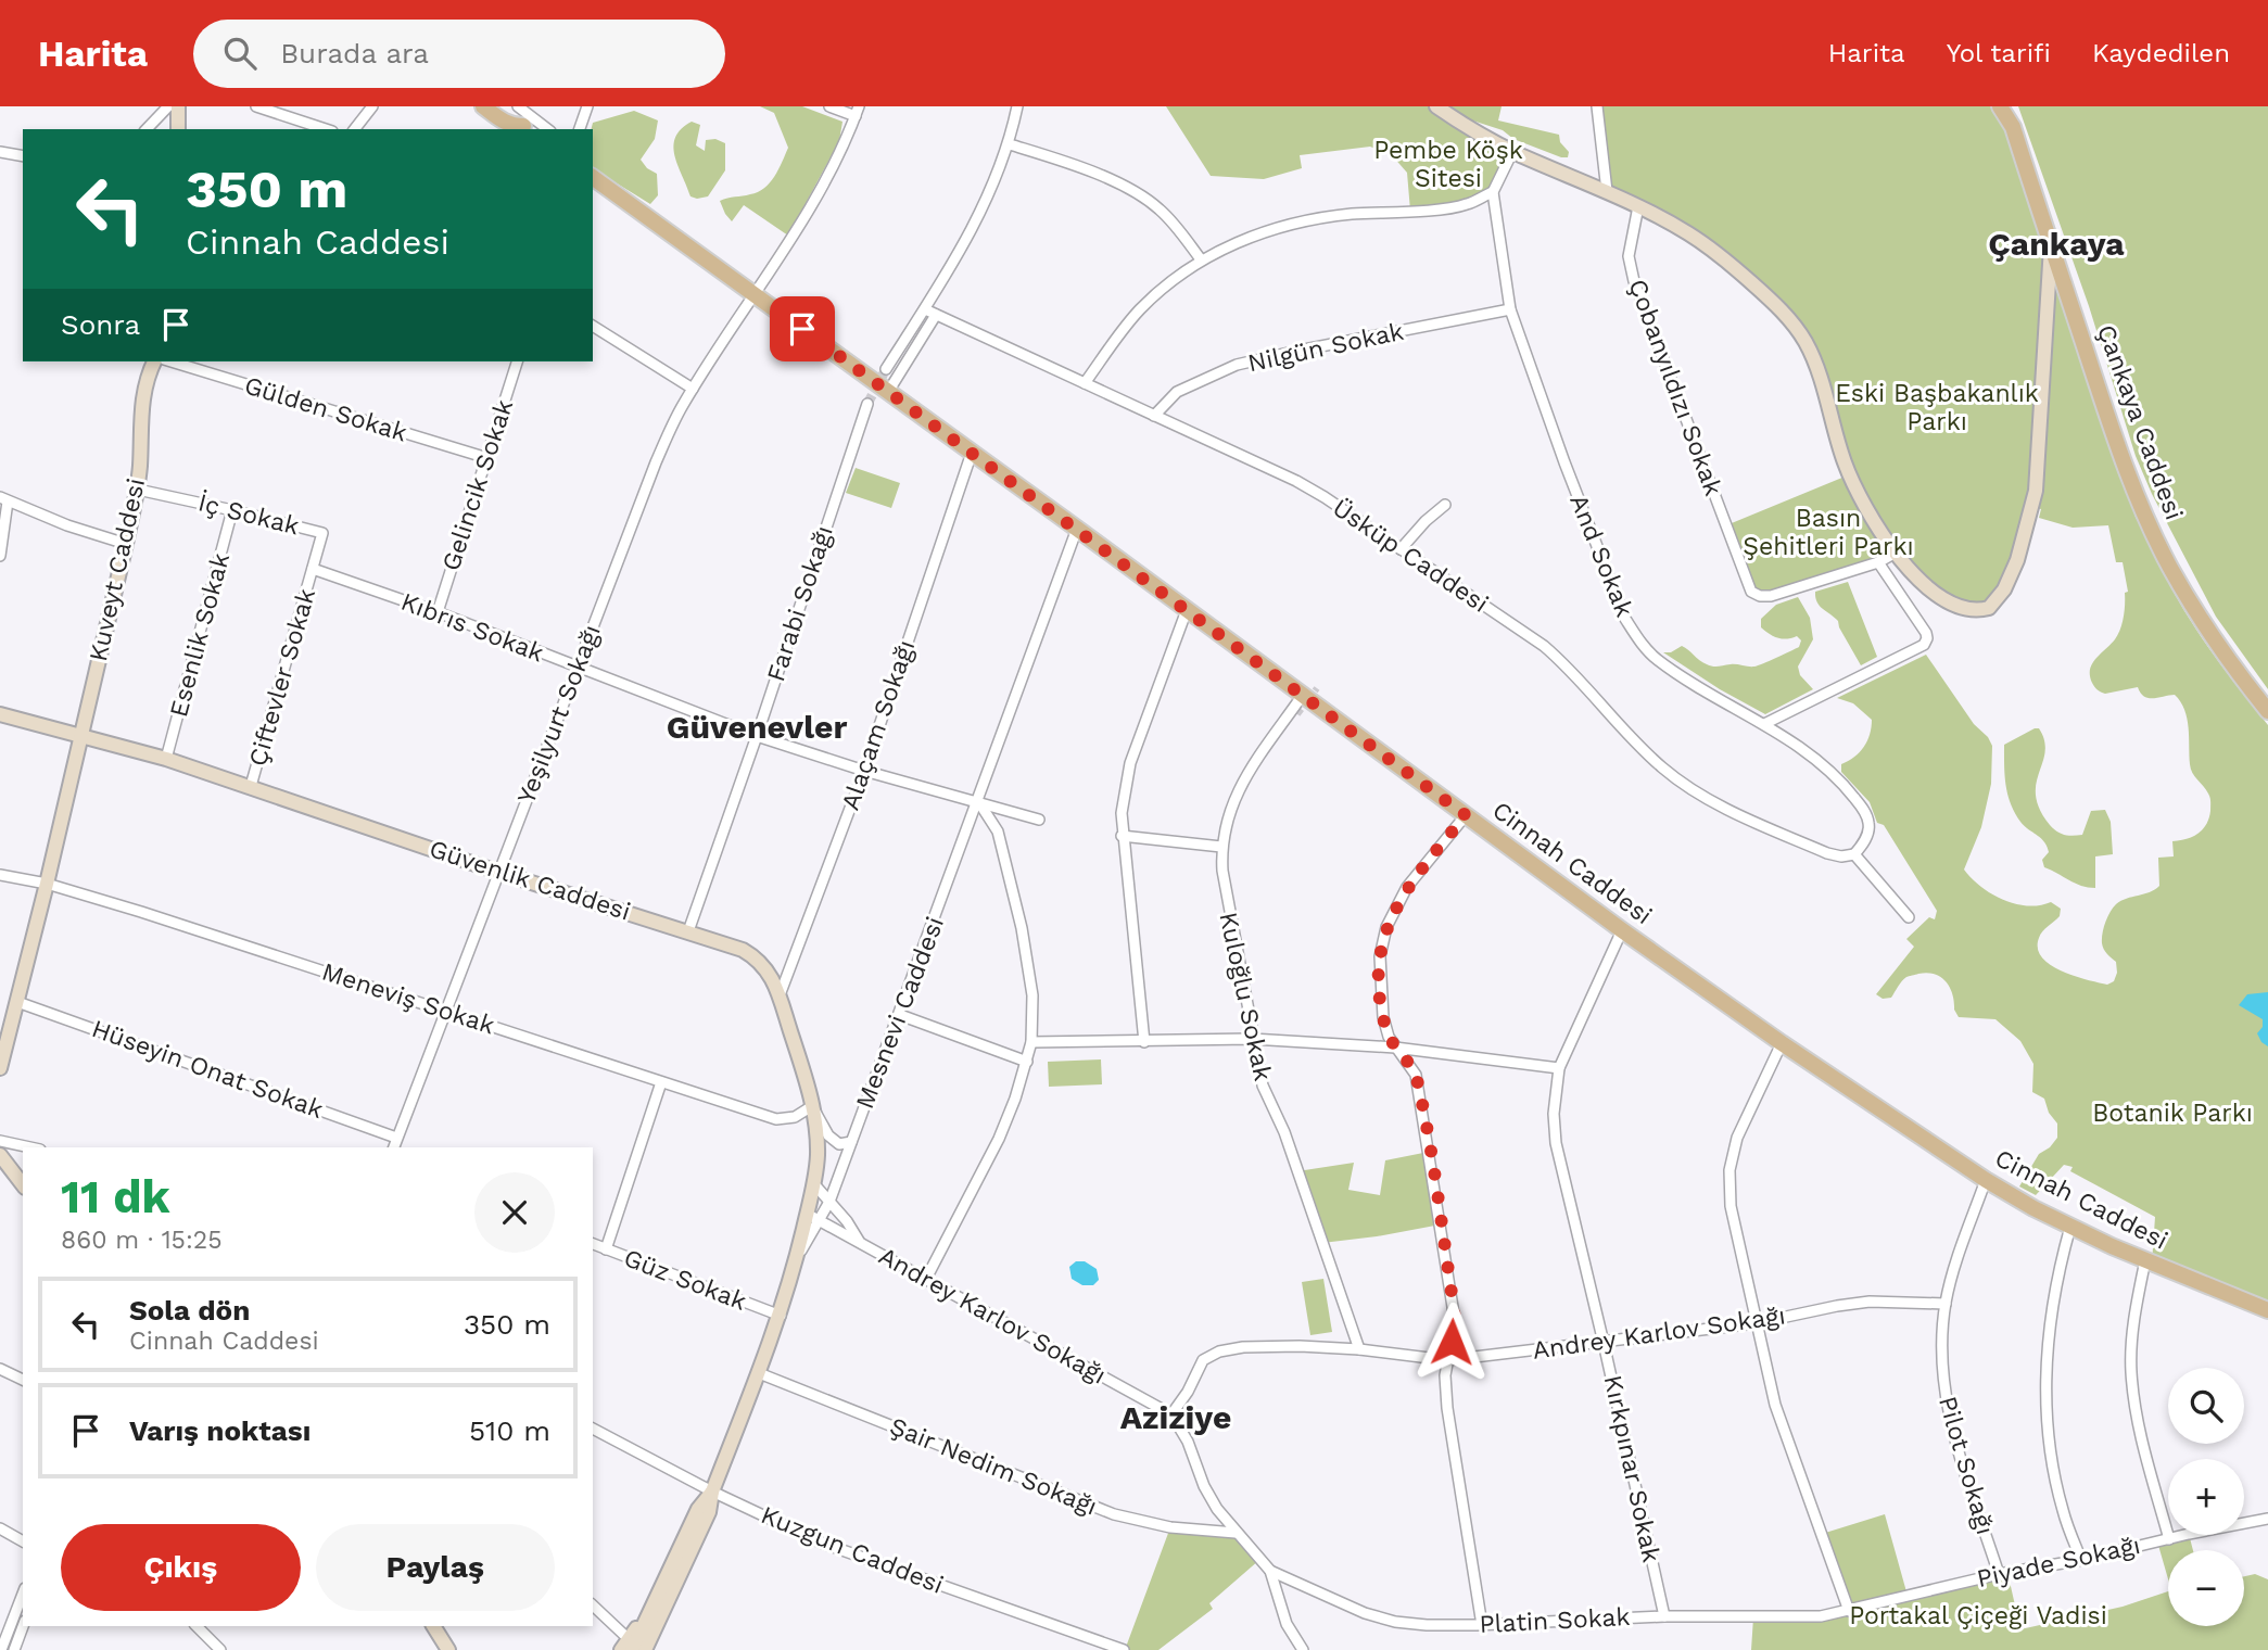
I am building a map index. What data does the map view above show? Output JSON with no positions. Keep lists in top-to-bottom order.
{
  "streets": {
    "main road": [
      "Çankaya Caddesi",
      "Kuveyt Caddesi",
      "Cinnah Caddesi",
      "Güvenlik Caddesi",
      "Mesnevi Caddesi"
    ],
    "street": [
      "Nilgün Sokak",
      "Çobanyıldızı Sokak",
      "Gülden Sokak",
      "Gelincik Sokak",
      "İç Sokak",
      "Üsküp Caddesi",
      "And Sokak",
      "Farabi Sokağı",
      "Kıbrıs Sokak",
      "Esenlik Sokak",
      "Çiftevler Sokak",
      "Yeşilyurt Sokağı",
      "Alaçam Sokağı",
      "Kuloğlu Sokak",
      "Meneviş Sokak",
      "Hüseyin Onat Sokak",
      "Güz Sokak",
      "Andrey Karlov Sokağı",
      "Pilot Sokağı",
      "Şair Nedim Sokağı",
      "Kırkpınar Sokak",
      "Kuzgun Caddesi",
      "Piyade Sokağı",
      "Platin Sokak"
    ]
  },
  "crossings": [
    ["Nilgün Sokak", "Üsküp Caddesi"],
    ["Nilgün Sokak", "And Sokak"],
    ["Gülden Sokak", "Gelincik Sokak"],
    ["Gelincik Sokak", "Kıbrıs Sokak"],
    ["İç Sokak", "Kuveyt Caddesi"],
    ["İç Sokak", "Kıbrıs Sokak"],
    ["İç Sokak", "Esenlik Sokak"],
    ["İç Sokak", "Çiftevler Sokak"],
    ["Üsküp Caddesi", "And Sokak"],
    ["Kuveyt Caddesi", "Güvenlik Caddesi"],
    ["Kuveyt Caddesi", "Meneviş Sokak"],
    ["Kuveyt Caddesi", "Hüseyin Onat Sokak"],
    ["Farabi Sokağı", "Kıbrıs Sokak"],
    ["Farabi Sokağı", "Güvenlik Caddesi"],
    ["Kıbrıs Sokak", "Çiftevler Sokak"],
    ["Kıbrıs Sokak", "Yeşilyurt Sokağı"],
    ["Kıbrıs Sokak", "Alaçam Sokağı"],
    ["Kıbrıs Sokak", "Mesnevi Caddesi"],
    ["Esenlik Sokak", "Güvenlik Caddesi"],
    ["Çiftevler Sokak", "Güvenlik Caddesi"],
    ["Yeşilyurt Sokağı", "Cinnah Caddesi"],
    ["Yeşilyurt Sokağı", "Güvenlik Caddesi"],
    ["Yeşilyurt Sokağı", "Meneviş Sokak"],
    ["Yeşilyurt Sokağı", "Hüseyin Onat Sokak"],
    ["Alaçam Sokağı", "Cinnah Caddesi"],
    ["Alaçam Sokağı", "Güvenlik Caddesi"],
    ["Cinnah Caddesi", "Kuloğlu Sokak"],
    ["Cinnah Caddesi", "Mesnevi Caddesi"],
    ["Cinnah Caddesi", "Pilot Sokağı"],
    ["Cinnah Caddesi", "Kırkpınar Sokak"],
    ["Güvenlik Caddesi", "Meneviş Sokak"],
    ["Güvenlik Caddesi", "Mesnevi Caddesi"],
    ["Güvenlik Caddesi", "Andrey Karlov Sokağı"],
    ["Kuloğlu Sokak", "Andrey Karlov Sokağı"],
    ["Mesnevi Caddesi", "Güz Sokak"],
    ["Mesnevi Caddesi", "Andrey Karlov Sokağı"],
    ["Mesnevi Caddesi", "Şair Nedim Sokağı"],
    ["Mesnevi Caddesi", "Kuzgun Caddesi"],
    ["Andrey Karlov Sokağı", "Pilot Sokağı"],
    ["Andrey Karlov Sokağı", "Kırkpınar Sokak"],
    ["Pilot Sokağı", "Piyade Sokağı"],
    ["Kırkpınar Sokak", "Platin Sokak"],
    ["Piyade Sokağı", "Platin Sokak"]
  ],
  "districts": ["Çankaya", "Güvenevler", "Aziziye"],
  "parks": [
    "Pembe Köşk Sitesi",
    "Eski Başbakanlık Parkı",
    "Basın Şehitleri Parkı",
    "Botanik Parkı",
    "Portakal Çiçeği Vadisi"
  ],
  "page": {
    "header": "Harita",
    "search": "Burada ara",
    "nav": ["Harita", "Yol tarifi", "Kaydedilen"],
    "turn": ["350 m", "Cinnah Caddesi"],
    "then": "Sonra",
    "heading": ["11 dk", "860 m · 15:25"],
    "list": [
      {
        "name": "Sola dön",
        "note": "Cinnah Caddesi",
        "value": "350 m"
      },
      {
        "name": "Varış noktası",
        "value": "510 m"
      }
    ],
    "map_buttons": ["+", "−"],
    "buttons": ["Çıkış", "Paylaş"]
  }
}
